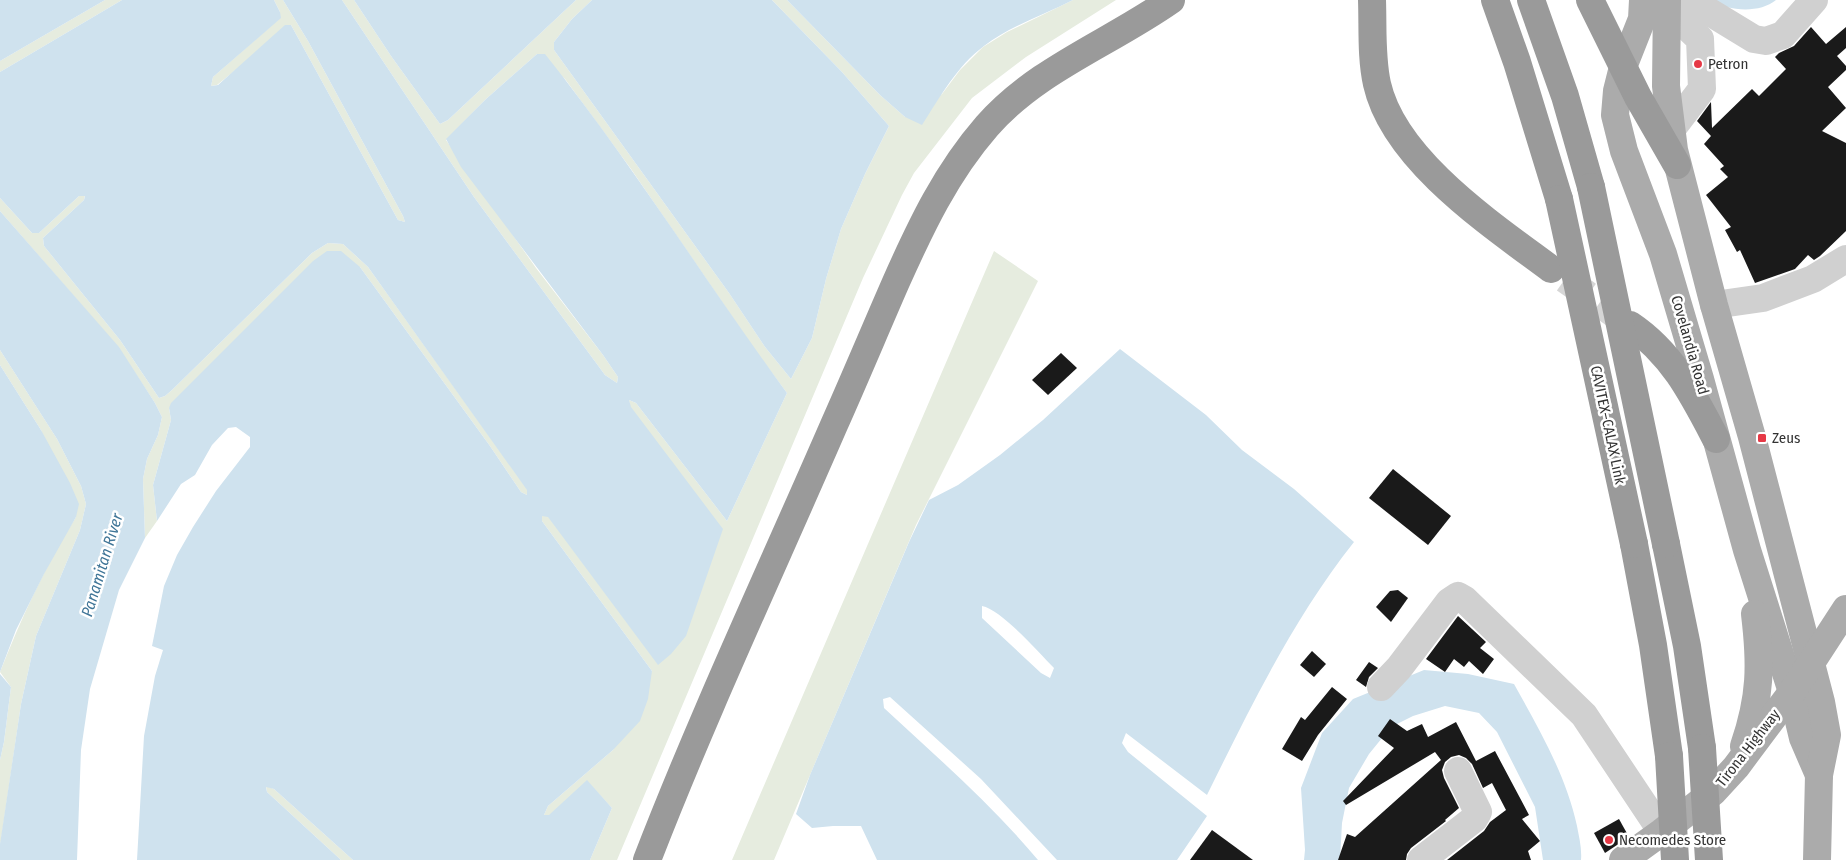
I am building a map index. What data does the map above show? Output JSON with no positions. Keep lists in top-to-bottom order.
{
  "streets": {
    "highway": ["CAVITEX–CALAX Link"],
    "main road": ["Covelandia Road", "Tirona Highway"]
  },
  "crossings": [
    ["Covelandia Road", "Tirona Highway"]
  ],
  "water": ["Panamitan River"],
  "places": {
    "other": ["Petron", "Necomedes Store"],
    "transit": ["Zeus"]
  }
}
